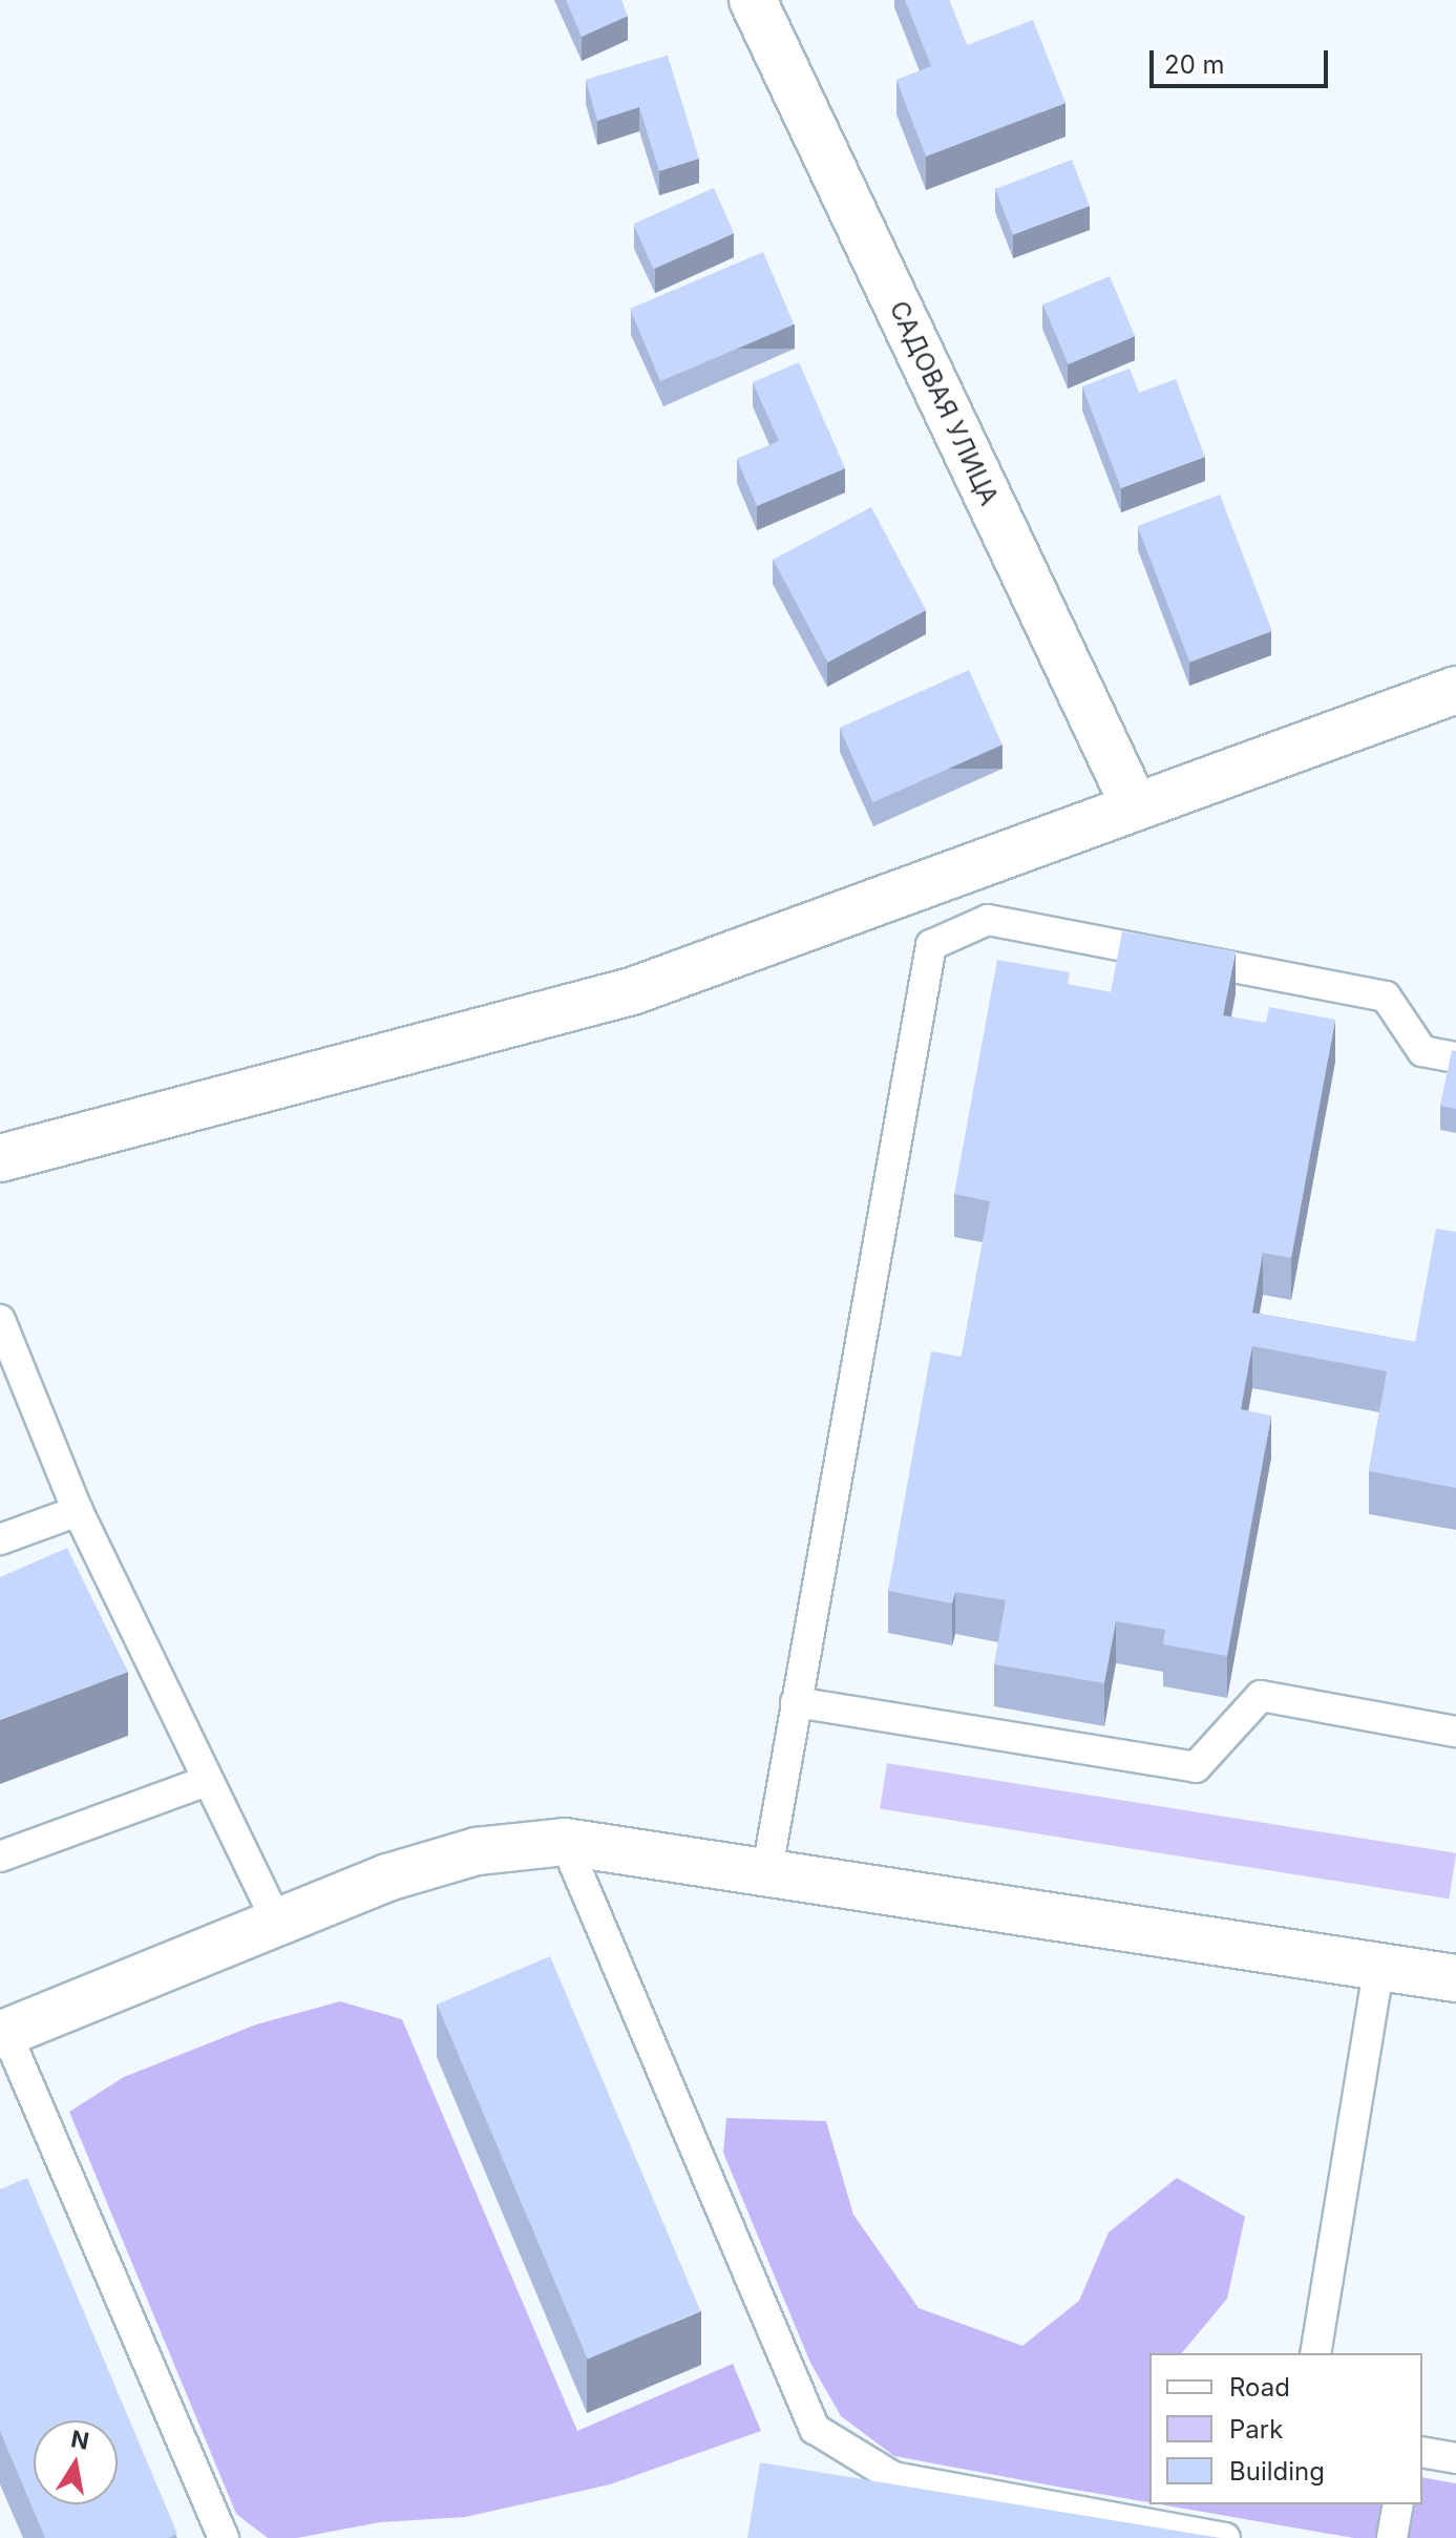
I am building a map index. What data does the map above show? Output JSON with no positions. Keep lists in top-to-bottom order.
{
  "streets": {
    "street": ["САДОВАЯ УЛИЦА"]
  },
  "legend": ["Road", "Park", "Building"],
  "scale_bar": "20 m",
  "north": "top"
}
